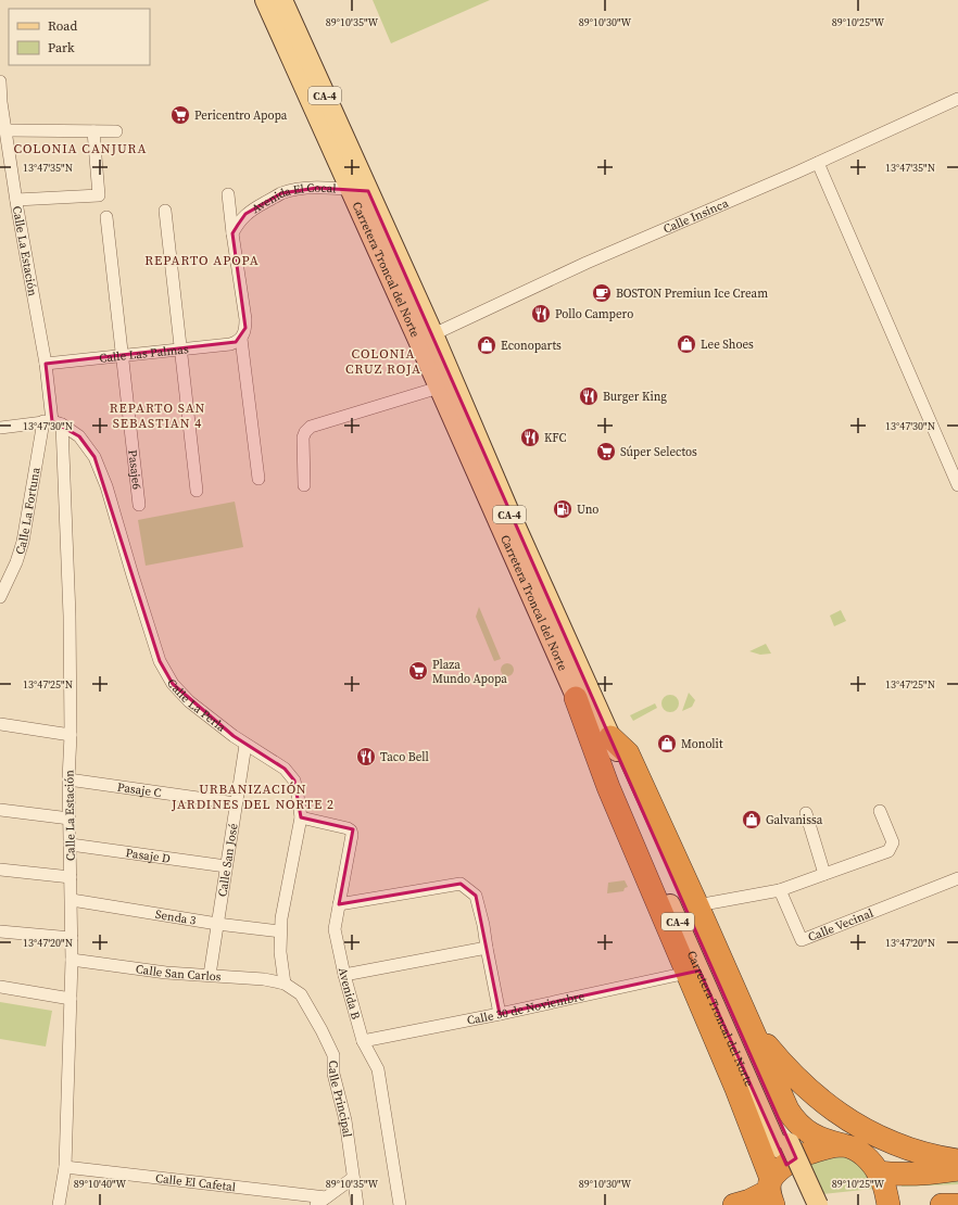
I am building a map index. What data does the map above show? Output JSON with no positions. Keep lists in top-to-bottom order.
{
  "streets": {
    "main road": ["CA-4", "Carretera Troncal del Norte"],
    "street": [
      "Avenida El Cocal",
      "Calle Insinca",
      "Calle La Estación",
      "Calle Las Palmas",
      "Pasaje6",
      "Calle La Fortuna",
      "Calle La Perla",
      "Pasaje C",
      "Pasaje D",
      "Calle San José",
      "Senda 3",
      "Calle Vecinal",
      "Calle San Carlos",
      "Avenida B",
      "Calle 30 de Noviembre",
      "Calle Principal",
      "Calle El Cafetal"
    ]
  },
  "crossings": [
    ["Avenida El Cocal", "Carretera Troncal del Norte"],
    ["Calle Insinca", "Carretera Troncal del Norte"],
    ["Calle La Estación", "Calle Las Palmas"],
    ["Calle La Estación", "Calle La Fortuna"],
    ["Calle La Estación", "Calle La Perla"],
    ["Calle La Estación", "Pasaje C"],
    ["Calle La Estación", "Pasaje D"],
    ["Calle La Estación", "Senda 3"],
    ["Calle La Estación", "Calle San Carlos"],
    ["Calle La Estación", "Calle El Cafetal"],
    ["Calle Las Palmas", "Pasaje6"],
    ["Calle La Fortuna", "Calle La Perla"],
    ["Calle La Perla", "Calle San José"],
    ["Calle La Perla", "Senda 3"],
    ["Calle La Perla", "Calle San Carlos"],
    ["Calle La Perla", "Avenida B"],
    ["Calle La Perla", "Calle Principal"],
    ["Pasaje C", "Calle San José"],
    ["Pasaje D", "Calle San José"],
    ["Calle San José", "Senda 3"],
    ["Calle San José", "Calle San Carlos"],
    ["Calle San Carlos", "Calle Principal"],
    ["Avenida B", "Calle 30 de Noviembre"]
  ],
  "districts": [
    "COLONIA CANJURA",
    "REPARTO APOPA",
    "COLONIA CRUZ ROJA",
    "REPARTO SAN SEBASTIAN 4",
    "URBANIZACIÓN JARDINES DEL NORTE 2"
  ],
  "places": {
    "supermarket": ["Pericentro Apopa", "Súper Selectos", "Plaza Mundo Apopa"],
    "cafe": ["BOSTON Premiun Ice Cream"],
    "restaurant": [
      "Pollo Campero",
      "Burger King",
      "KFC",
      "Taco Bell"
    ],
    "shop": [
      "Lee Shoes",
      "Econoparts",
      "Monolit",
      "Galvanissa"
    ],
    "fuel station": ["Uno"]
  },
  "legend": ["Road", "Park"],
  "coordinates": [
    "89°10'35\"W",
    "89°10'30\"W",
    "89°10'25\"W",
    "13°47'35\"N",
    "13°47'30\"N",
    "13°47'25\"N",
    "13°47'20\"N",
    "89°10'40\"W"
  ]
}
